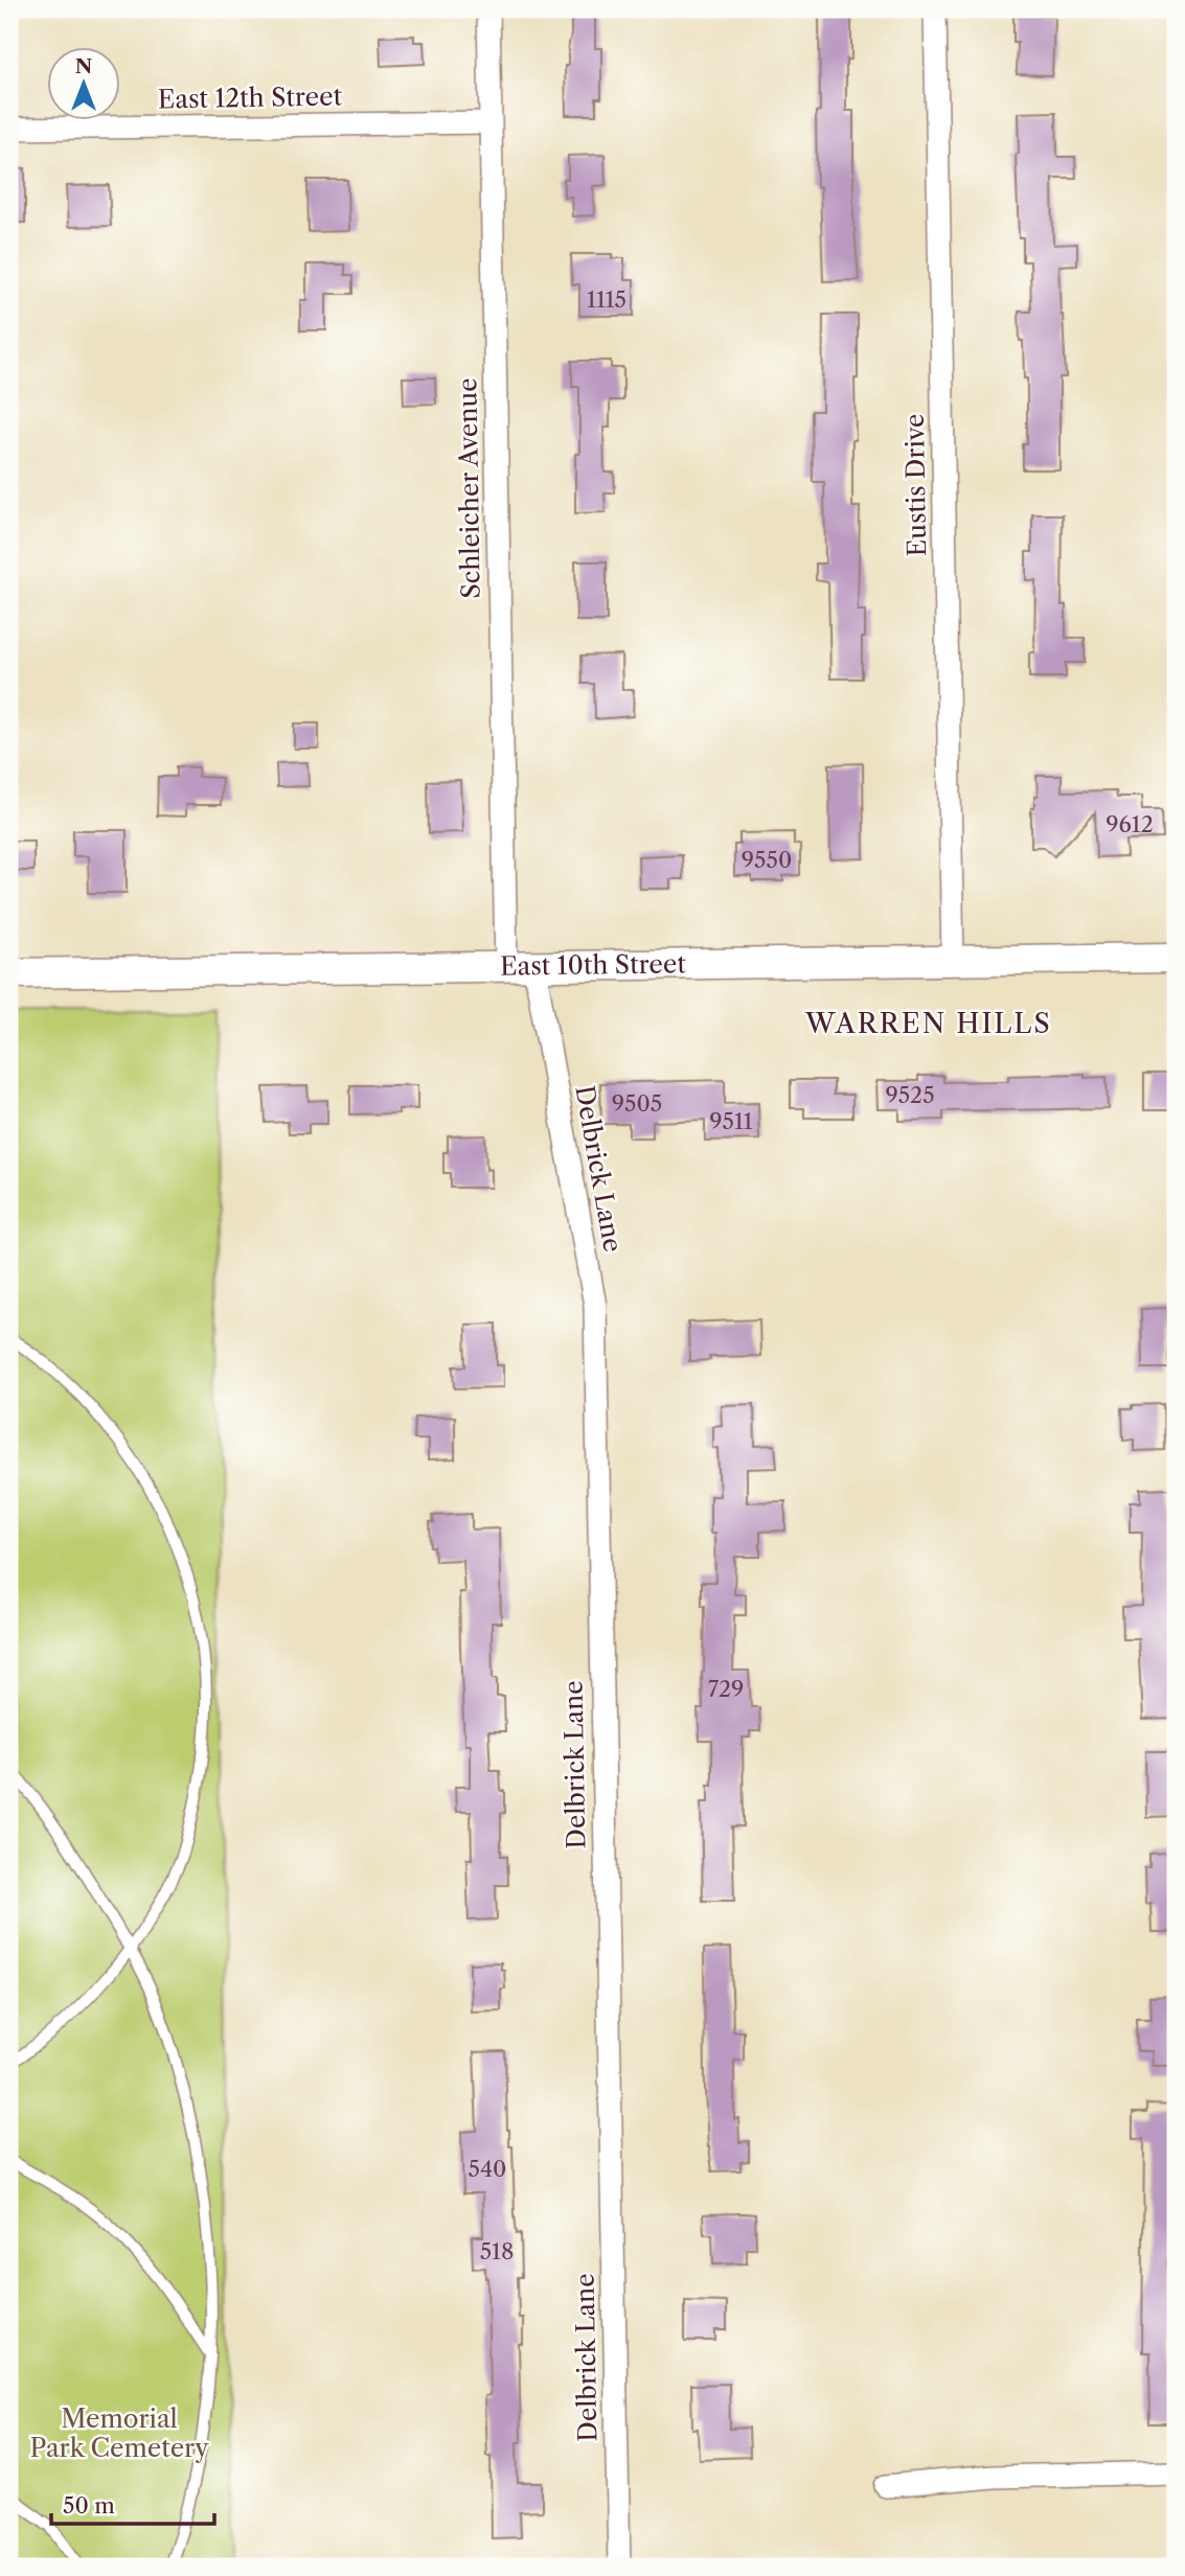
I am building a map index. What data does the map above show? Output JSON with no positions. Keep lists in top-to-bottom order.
{
  "streets": {
    "main road": ["East 10th Street"],
    "street": [
      "East 12th Street",
      "Eustis Drive",
      "Schleicher Avenue",
      "Delbrick Lane"
    ]
  },
  "crossings": [
    ["East 12th Street", "Schleicher Avenue"],
    ["Eustis Drive", "East 10th Street"],
    ["Schleicher Avenue", "East 10th Street"],
    ["Schleicher Avenue", "Delbrick Lane"],
    ["East 10th Street", "Delbrick Lane"]
  ],
  "districts": ["WARREN HILLS"],
  "parks": ["Memorial Park Cemetery"],
  "house_numbers": [
    "1115",
    "9612",
    "9550",
    "9525",
    "9505",
    "9511",
    "729",
    "540",
    "518"
  ],
  "scale_bar": "50 m",
  "north": "top"
}
